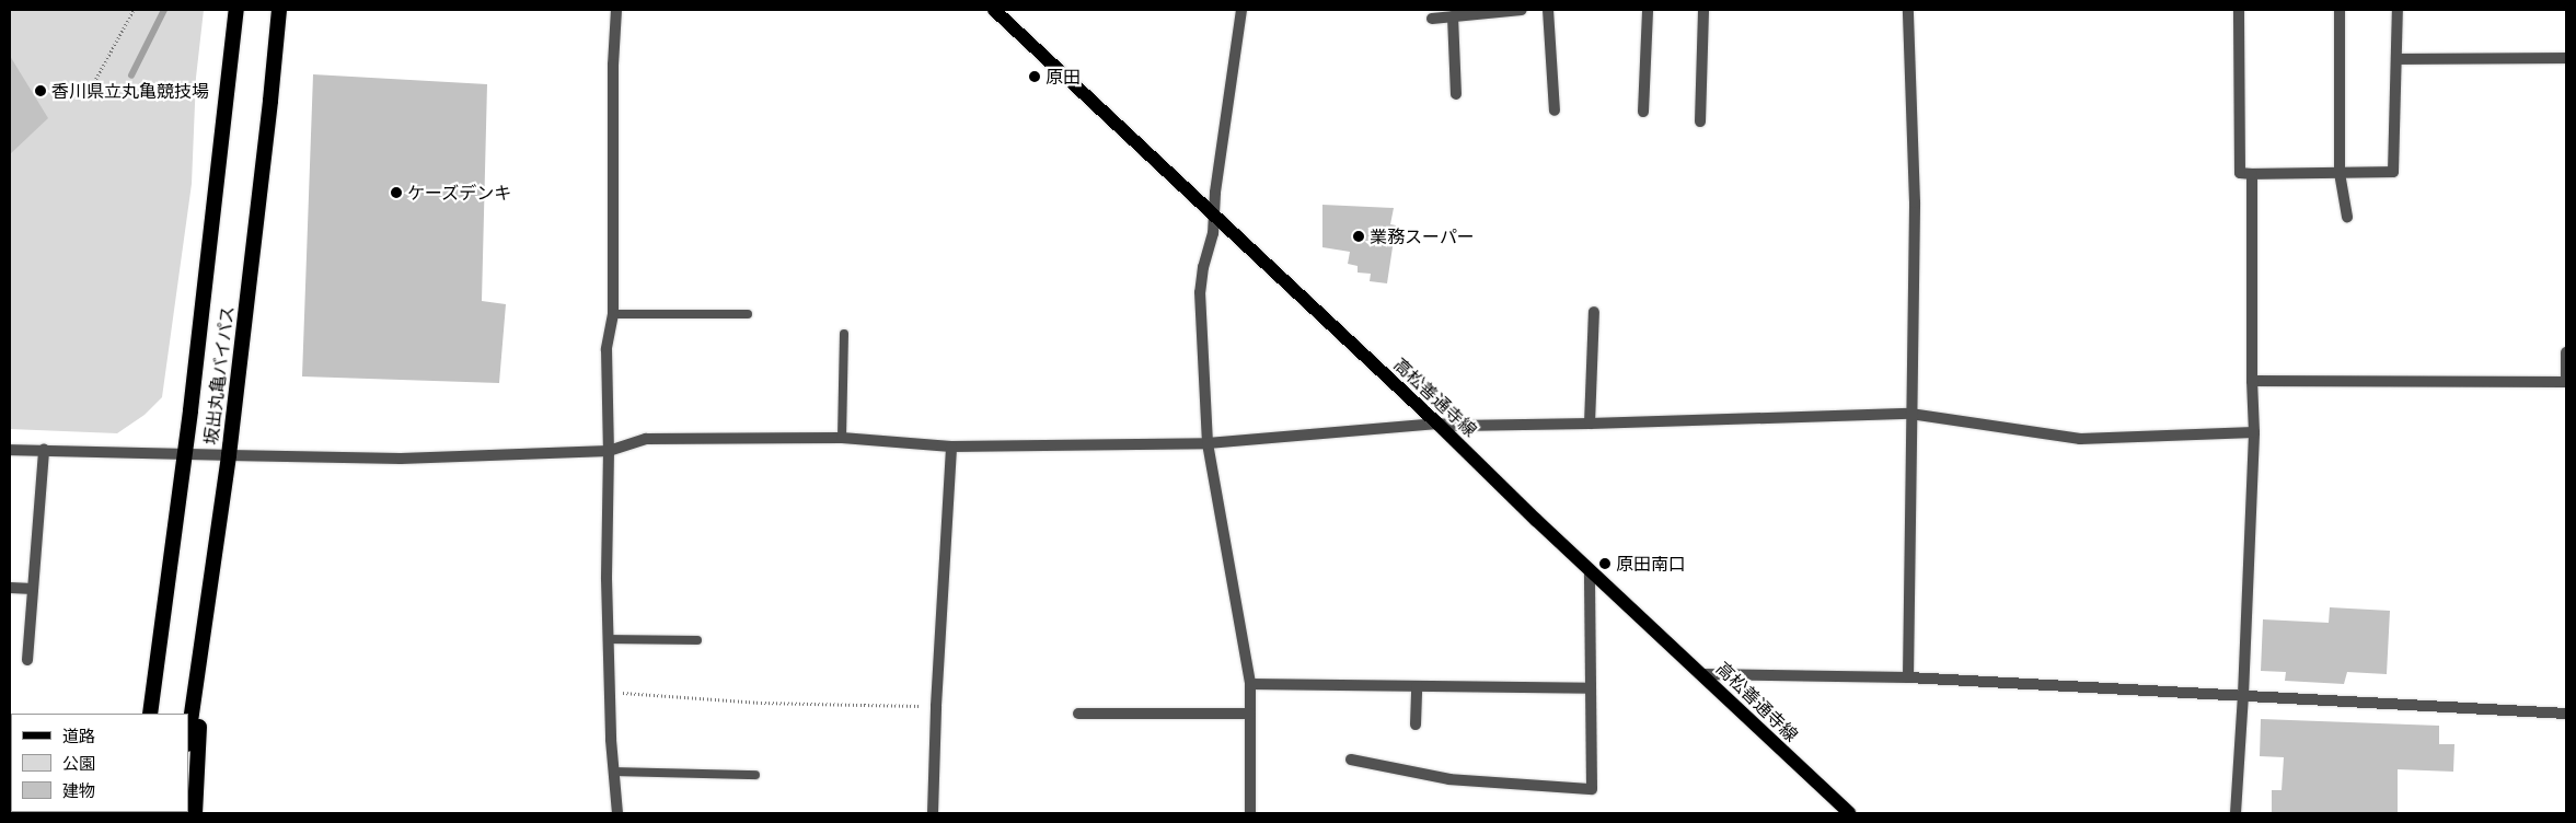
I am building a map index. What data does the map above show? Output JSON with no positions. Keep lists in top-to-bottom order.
{
  "streets": {
    "highway": ["坂出丸亀バイパス"],
    "main road": ["高松善通寺線"]
  },
  "places": [
    "原田",
    "香川県立丸亀競技場",
    "ケーズデンキ",
    "業務スーパー",
    "原田南口"
  ],
  "legend": ["道路", "公園", "建物"]
}
